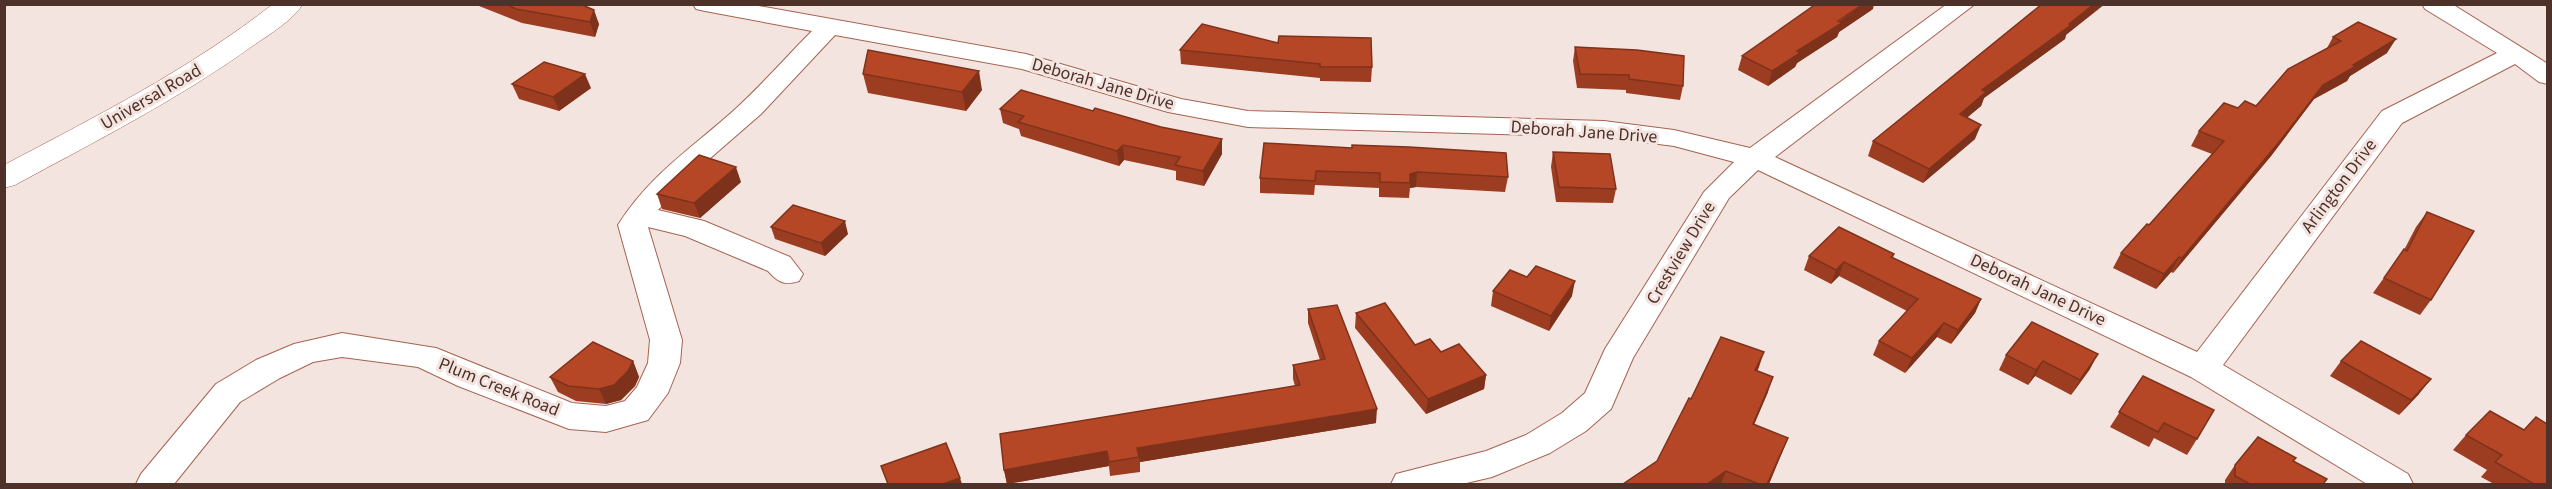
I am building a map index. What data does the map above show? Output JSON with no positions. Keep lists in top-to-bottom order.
{
  "streets": {
    "street": [
      "Deborah Jane Drive",
      "Universal Road",
      "Arlington Drive",
      "Crestview Drive",
      "Plum Creek Road"
    ]
  },
  "crossings": [
    ["Deborah Jane Drive", "Arlington Drive"],
    ["Deborah Jane Drive", "Crestview Drive"]
  ]
}
